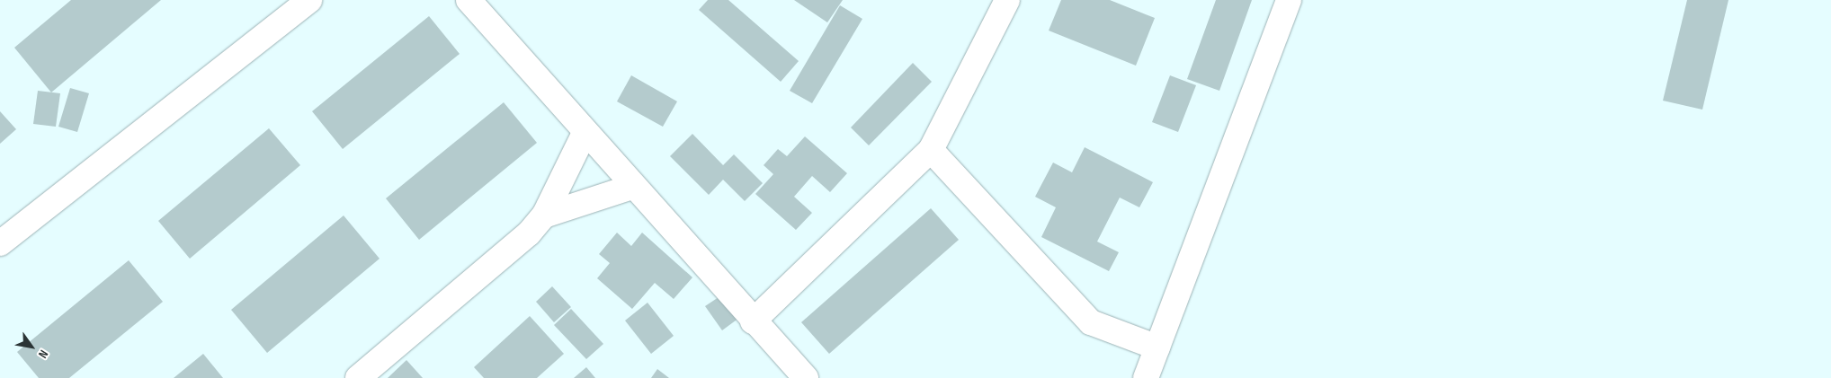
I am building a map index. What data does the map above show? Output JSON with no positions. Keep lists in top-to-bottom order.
{
  "north": "bottom right"
}
